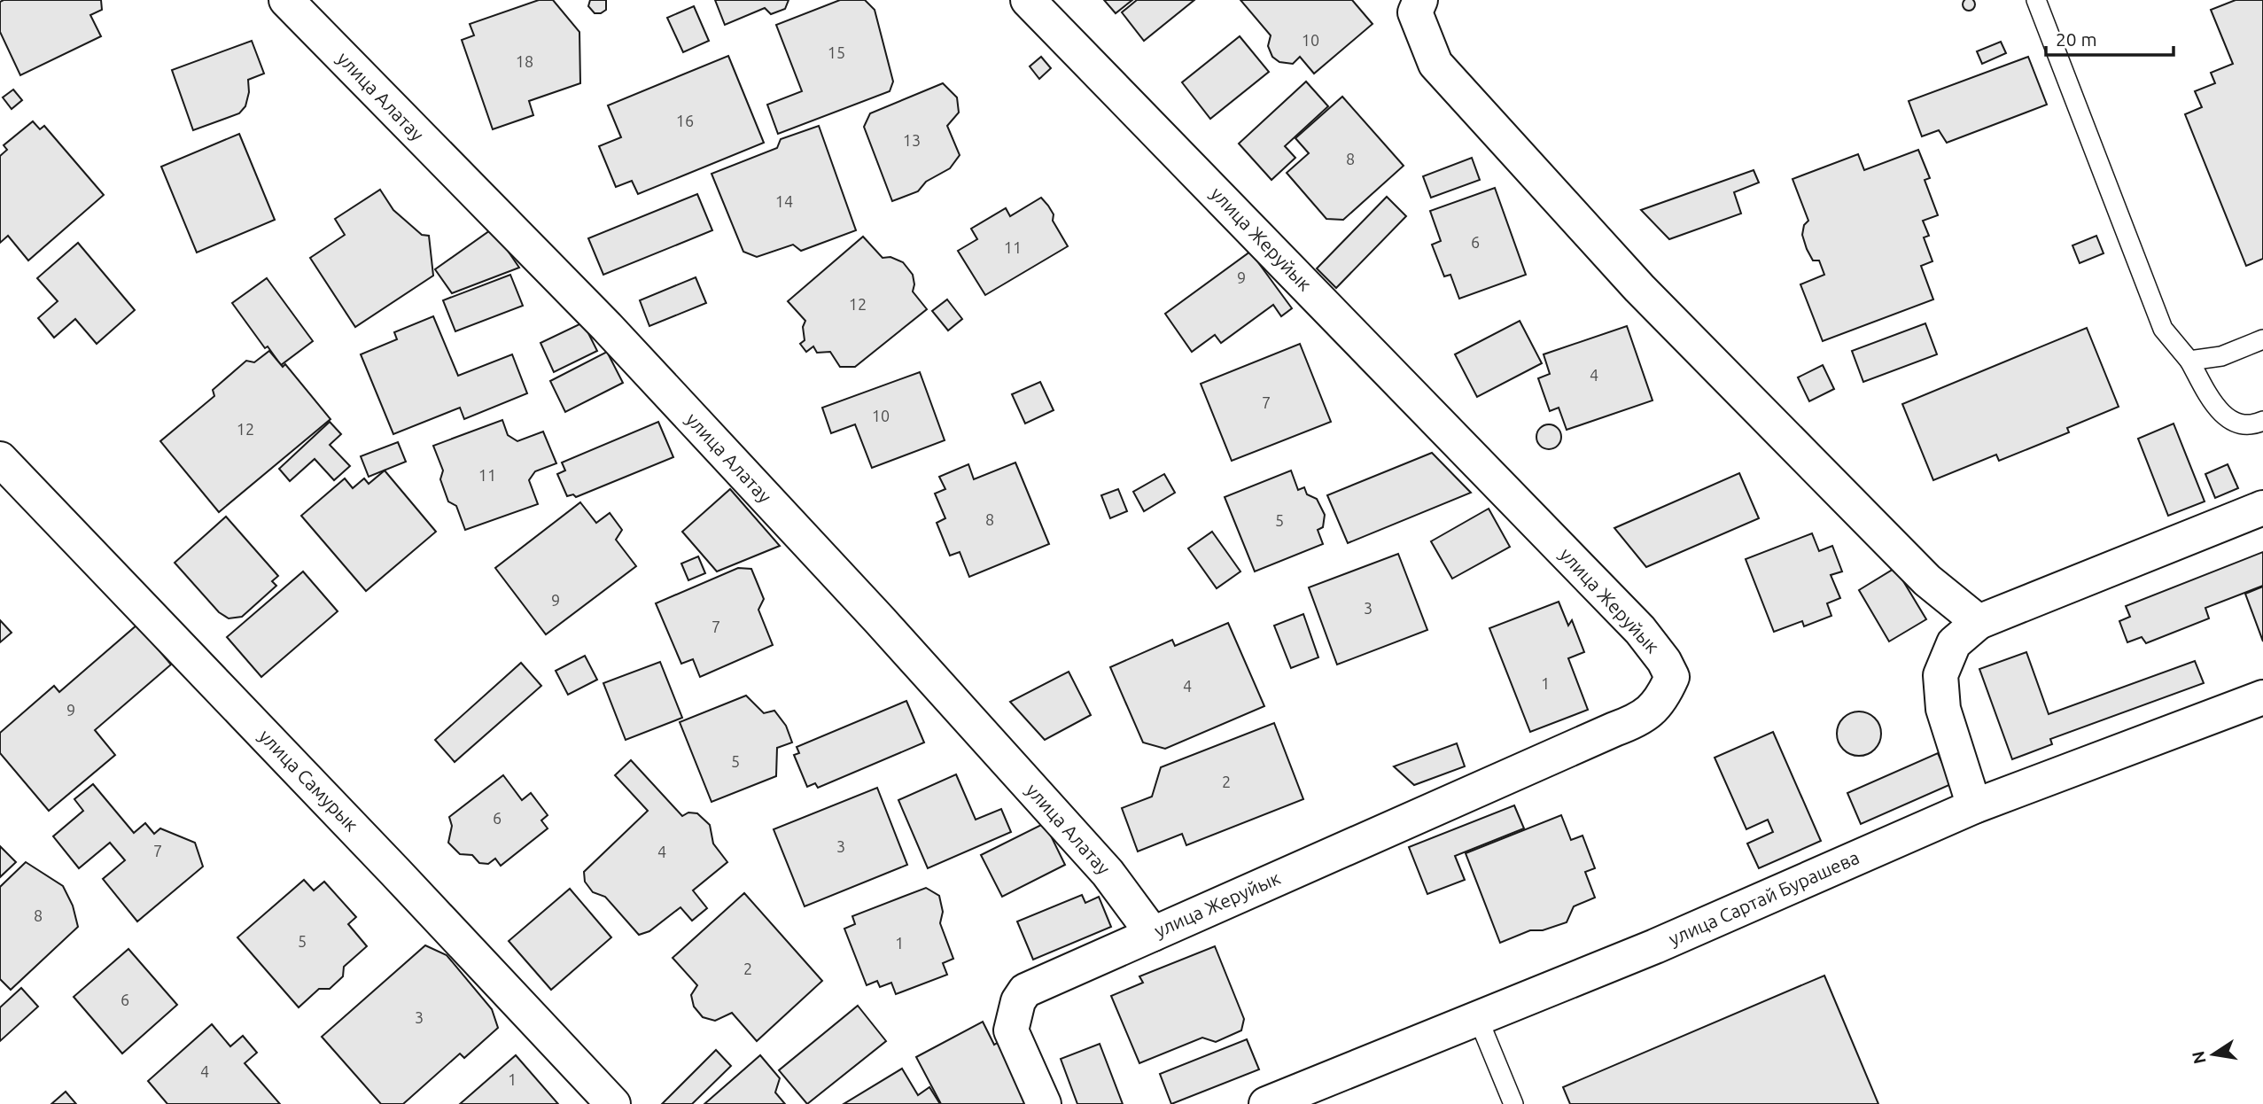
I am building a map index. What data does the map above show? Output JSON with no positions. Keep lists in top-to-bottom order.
{
  "streets": {
    "street": [
      "улица Алатау",
      "улица Жеруйык",
      "улица Самурык",
      "улица Сартай Бурашева"
    ]
  },
  "crossings": [
    ["улица Алатау", "улица Жеруйык"]
  ],
  "house_numbers": [
    "10",
    "15",
    "18",
    "16",
    "13",
    "8",
    "14",
    "6",
    "11",
    "9",
    "12",
    "4",
    "7",
    "10",
    "12",
    "11",
    "8",
    "5",
    "9",
    "3",
    "7",
    "1",
    "4",
    "9",
    "5",
    "2",
    "6",
    "3",
    "7",
    "4",
    "8",
    "5",
    "1",
    "2",
    "6",
    "3",
    "4",
    "1"
  ],
  "scale_bar": "20 m",
  "north": "left"
}
